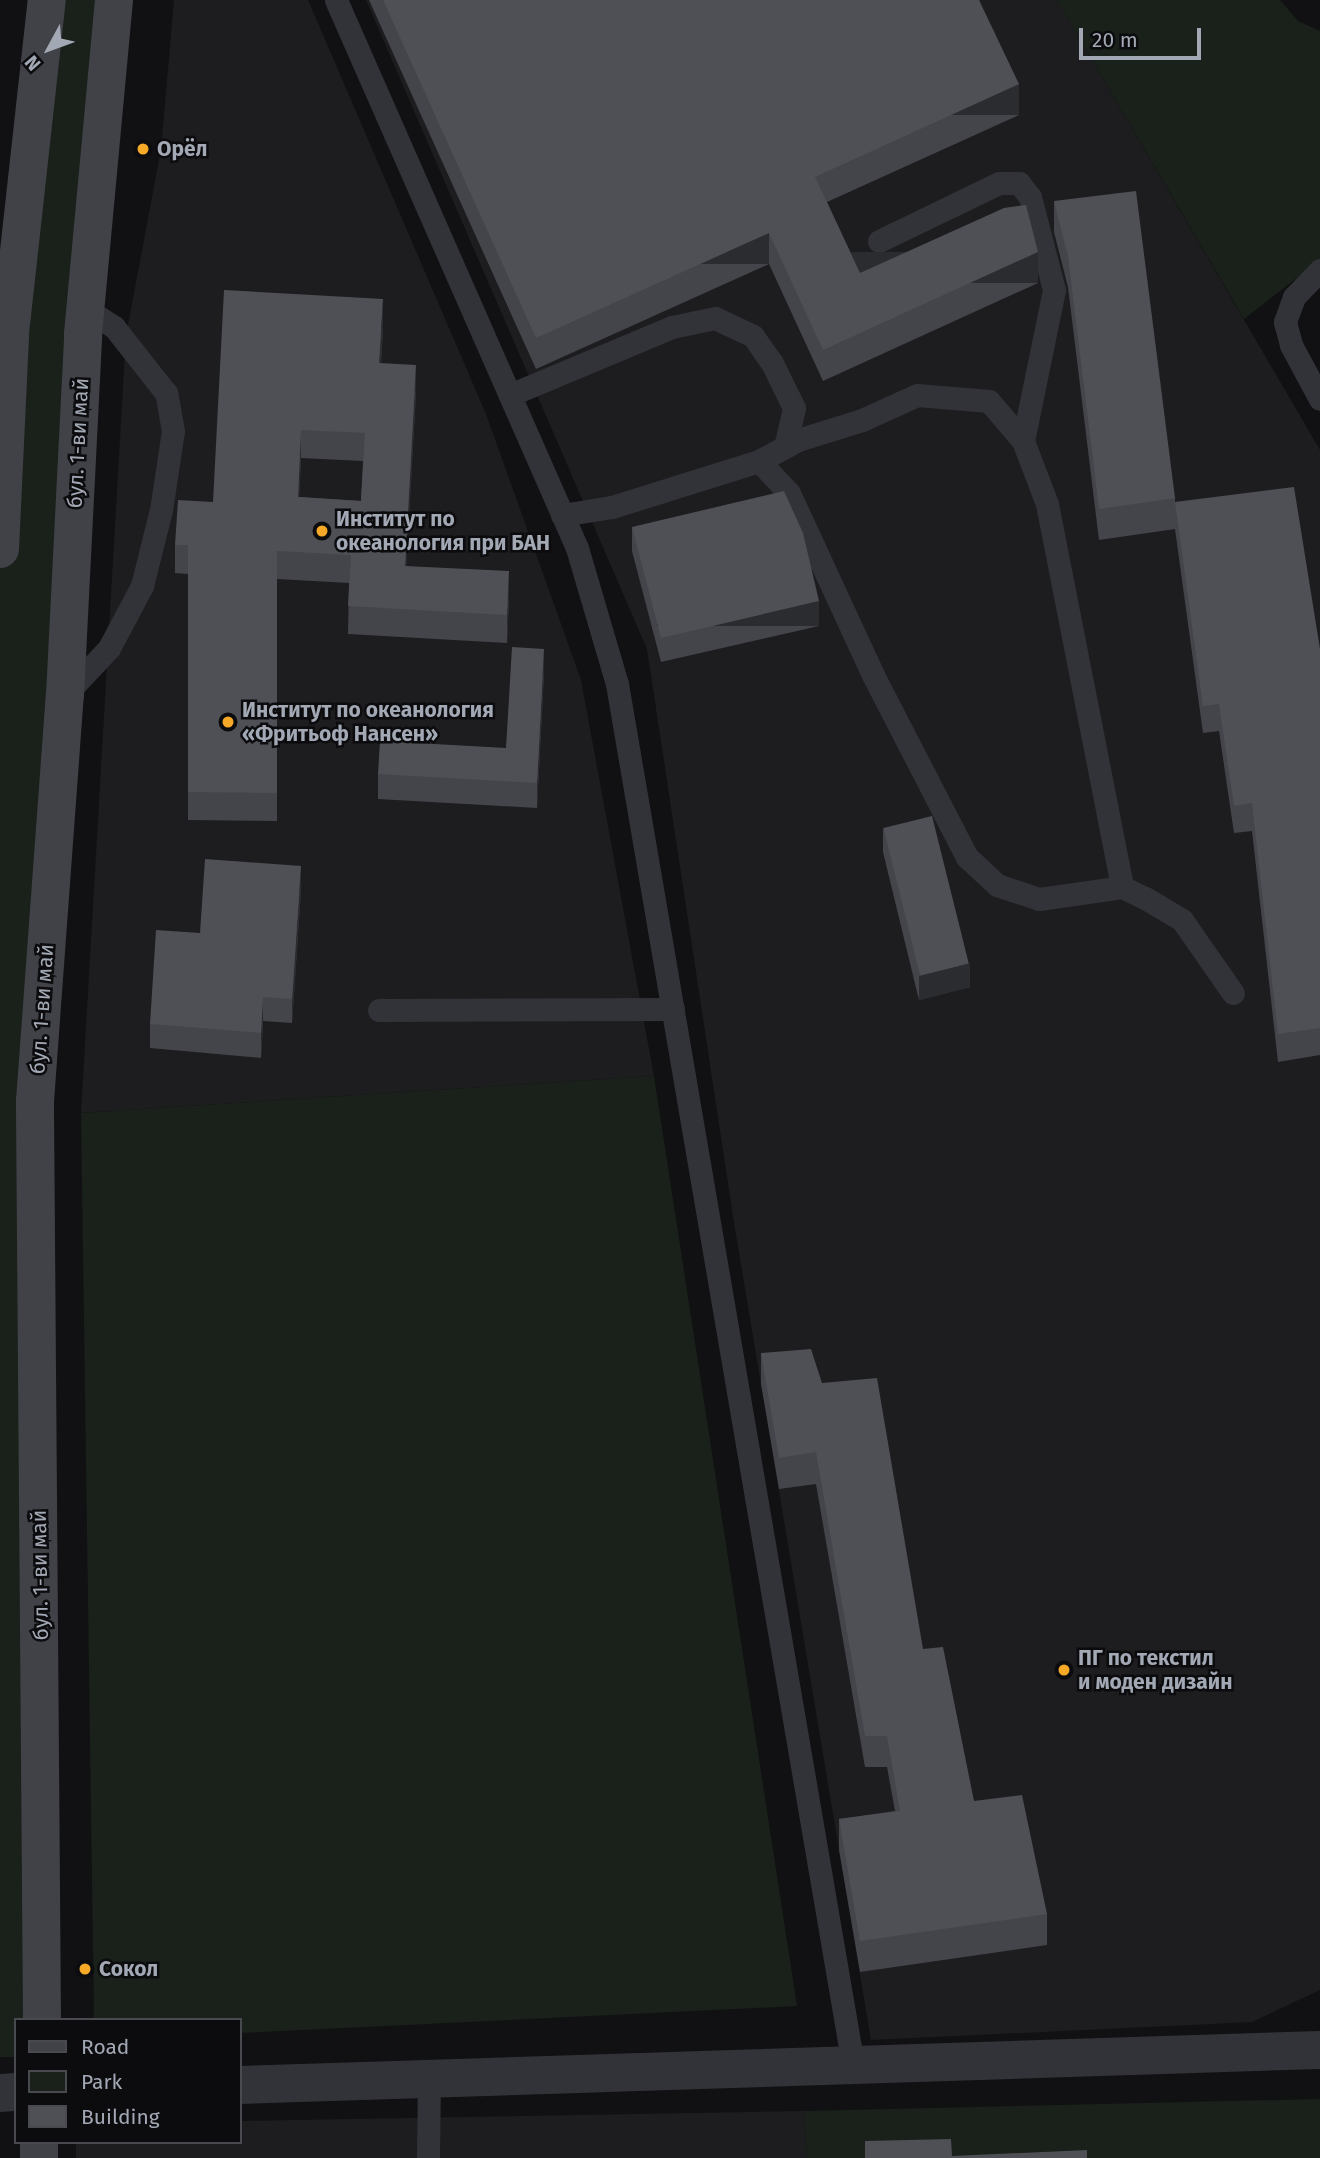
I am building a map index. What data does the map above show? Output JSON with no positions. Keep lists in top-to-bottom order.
{
  "streets": {
    "main road": ["бул. 1-ви май"]
  },
  "places": [
    "Орёл",
    "Институт по океанология при БАН",
    "Институт по океанология «Фритьоф Нансен»",
    "ПГ по текстил и моден дизайн",
    "Сокол"
  ],
  "legend": ["Road", "Park", "Building"],
  "scale_bar": "20 m",
  "north": "bottom left"
}
